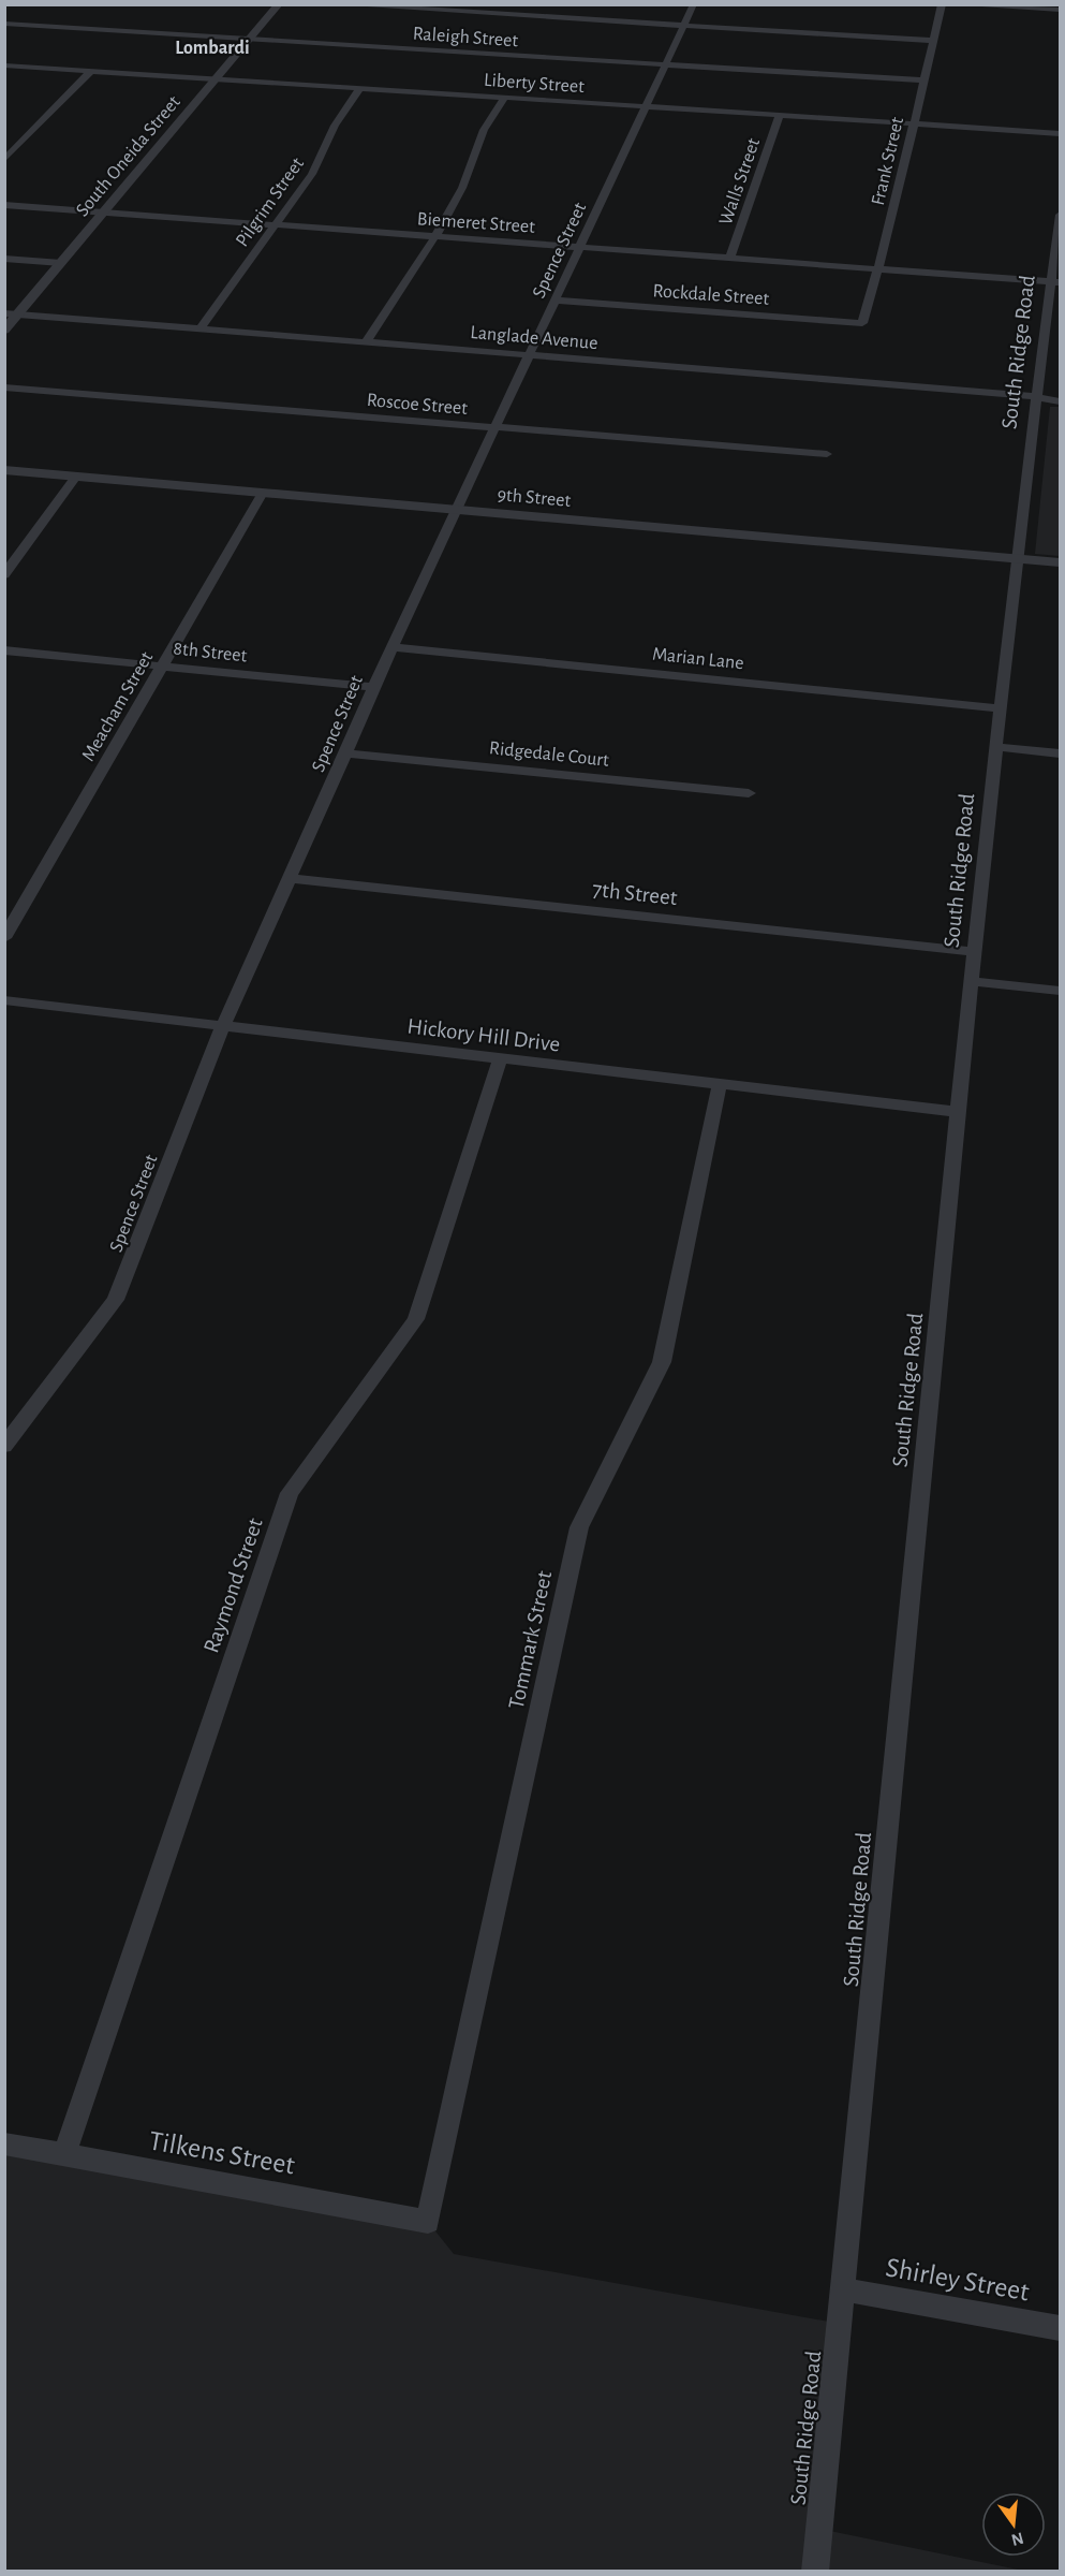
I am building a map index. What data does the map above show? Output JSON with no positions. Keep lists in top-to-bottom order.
{
  "streets": {
    "street": [
      "Raleigh Street",
      "Liberty Street",
      "South Oneida Street",
      "Frank Street",
      "Walls Street",
      "Pilgrim Street",
      "Biemeret Street",
      "Spence Street",
      "Rockdale Street",
      "Langlade Avenue",
      "South Ridge Road",
      "Roscoe Street",
      "9th Street",
      "8th Street",
      "Marian Lane",
      "Meacham Street",
      "Ridgedale Court",
      "7th Street",
      "Hickory Hill Drive",
      "Raymond Street",
      "Tommark Street",
      "Tilkens Street",
      "Shirley Street"
    ]
  },
  "crossings": [
    ["Raleigh Street", "South Oneida Street"],
    ["Raleigh Street", "Frank Street"],
    ["Raleigh Street", "Spence Street"],
    ["Liberty Street", "South Oneida Street"],
    ["Liberty Street", "Frank Street"],
    ["Liberty Street", "Walls Street"],
    ["Liberty Street", "Pilgrim Street"],
    ["Liberty Street", "Spence Street"],
    ["South Oneida Street", "Biemeret Street"],
    ["South Oneida Street", "Langlade Avenue"],
    ["Frank Street", "Biemeret Street"],
    ["Frank Street", "Rockdale Street"],
    ["Walls Street", "Biemeret Street"],
    ["Pilgrim Street", "Biemeret Street"],
    ["Pilgrim Street", "Langlade Avenue"],
    ["Biemeret Street", "Spence Street"],
    ["Biemeret Street", "South Ridge Road"],
    ["Spence Street", "Rockdale Street"],
    ["Spence Street", "Langlade Avenue"],
    ["Spence Street", "Roscoe Street"],
    ["Spence Street", "9th Street"],
    ["Spence Street", "8th Street"],
    ["Spence Street", "Marian Lane"],
    ["Spence Street", "Ridgedale Court"],
    ["Spence Street", "7th Street"],
    ["Spence Street", "Hickory Hill Drive"],
    ["Langlade Avenue", "South Ridge Road"],
    ["South Ridge Road", "9th Street"],
    ["South Ridge Road", "Marian Lane"],
    ["South Ridge Road", "7th Street"],
    ["South Ridge Road", "Hickory Hill Drive"],
    ["South Ridge Road", "Shirley Street"],
    ["9th Street", "Meacham Street"],
    ["8th Street", "Meacham Street"],
    ["Hickory Hill Drive", "Raymond Street"],
    ["Hickory Hill Drive", "Tommark Street"],
    ["Raymond Street", "Tilkens Street"],
    ["Tommark Street", "Tilkens Street"]
  ],
  "districts": ["Lombardi"],
  "north": "bottom"
}
